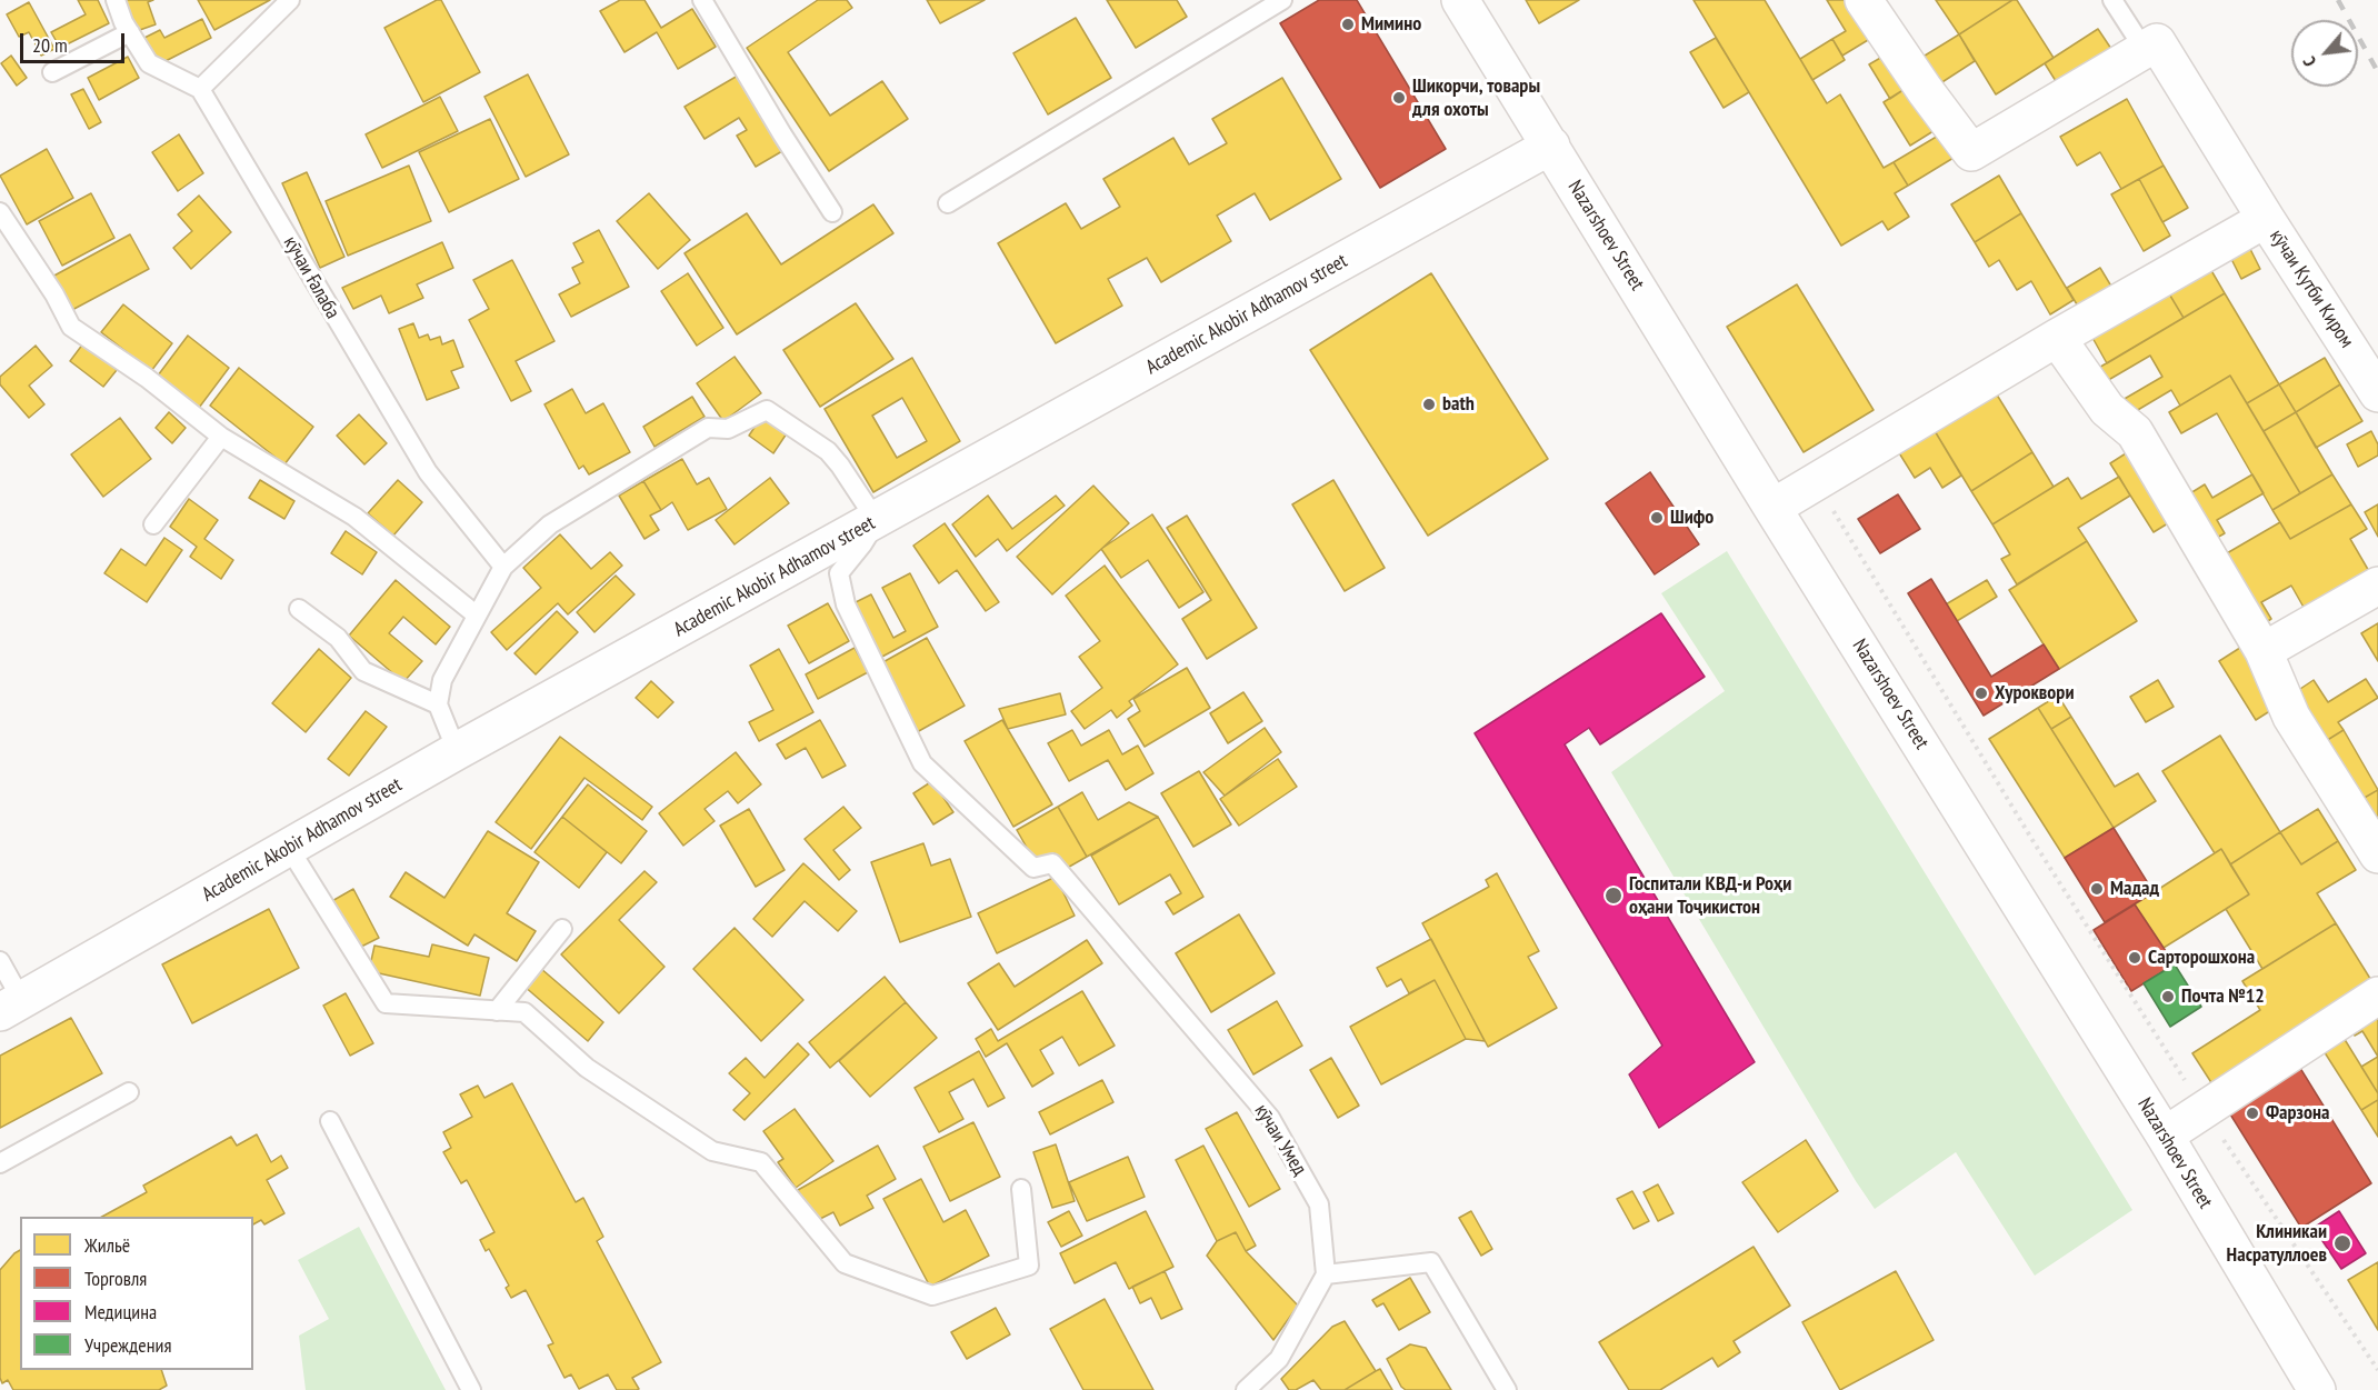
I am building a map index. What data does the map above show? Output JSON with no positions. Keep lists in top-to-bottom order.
{
  "streets": {
    "street": ["Nazarshoev Street", "кӯчаи Кутби Киром", "Academic Akobir Adhamov street"],
    "lane": ["кӯчаи Ғалаба", "кӯчаи Умед"]
  },
  "crossings": [
    ["Nazarshoev Street", "Academic Akobir Adhamov street"],
    ["Academic Akobir Adhamov street", "кӯчаи Умед"]
  ],
  "places": [
    "Мимино",
    "Шикорчи, товары для охоты",
    "bath",
    "Шифо",
    "Хуроквори",
    "Мадад",
    "Госпитали КВД-и Роҳи оҳани Тоҷикистон",
    "Сарторошхона",
    "Почта №12",
    "Фарзона",
    "Клиникаи Насратуллоев"
  ],
  "legend": [
    "Жильё",
    "Торговля",
    "Медицина",
    "Учреждения"
  ],
  "scale_bar": "20 m",
  "north": "bottom left"
}
